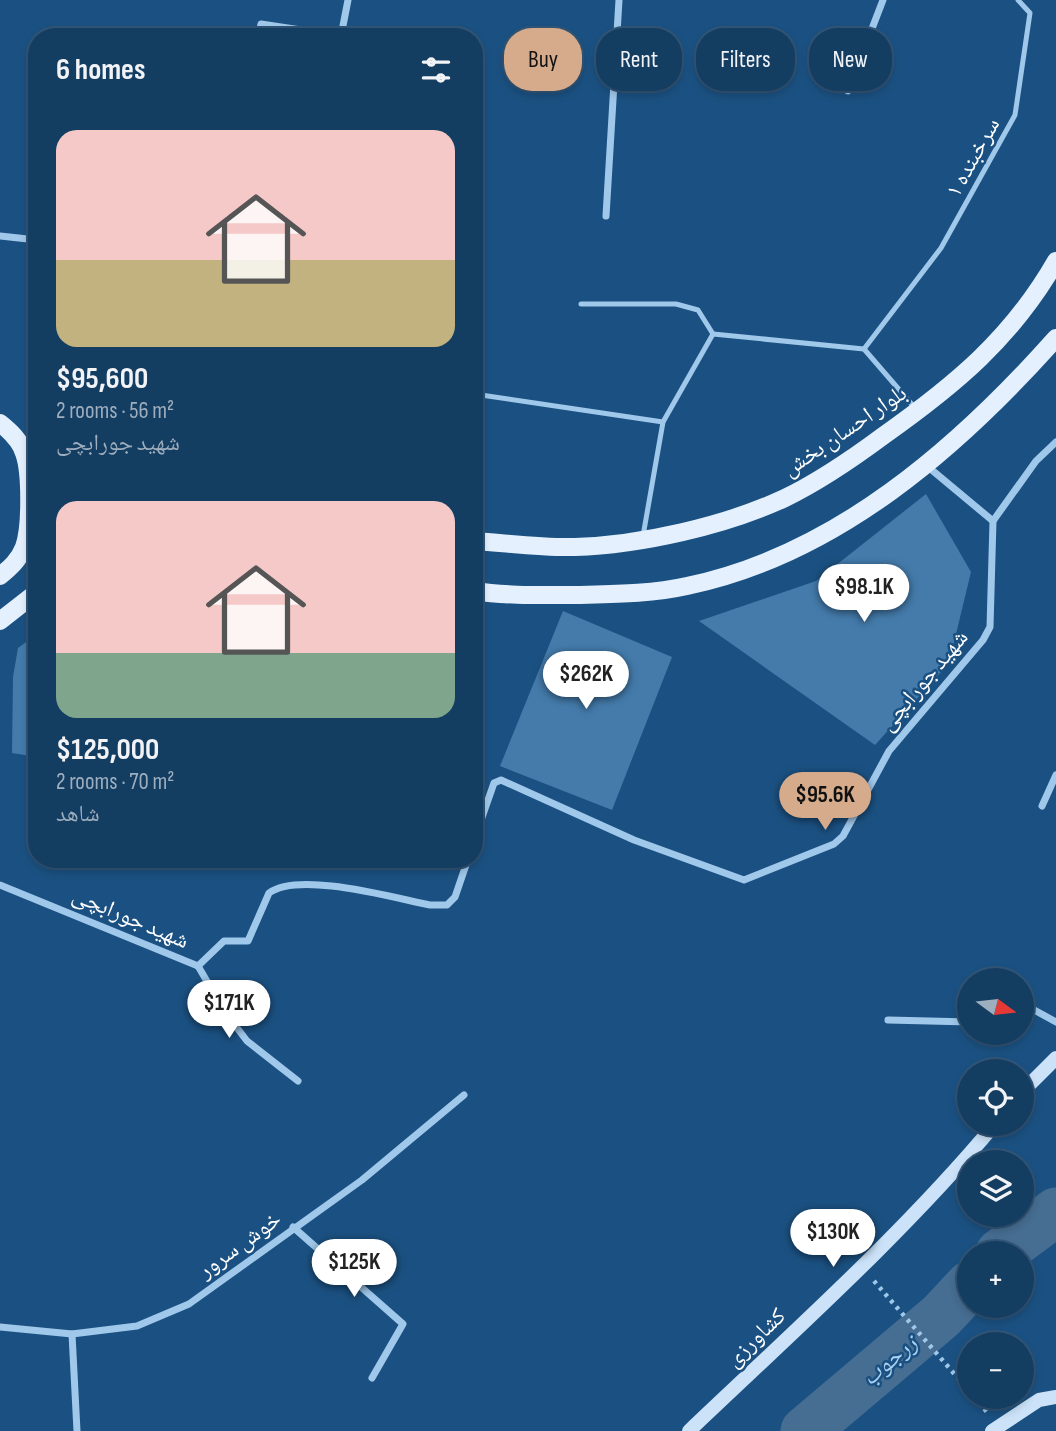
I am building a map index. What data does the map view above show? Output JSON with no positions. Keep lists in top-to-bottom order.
{
  "streets": {
    "main road": ["بلوار احسان بخش", "کشاورزی"],
    "street": ["شهید جورابچی", "خوش سرور"],
    "lane": ["سرخبنده ۱"]
  },
  "water": ["زرجوب"],
  "north": "right",
  "page": {
    "chip": [
      "Buy",
      "Rent",
      "Filters",
      "New"
    ],
    "heading": "6 homes",
    "list": [
      {
        "name": "$95,600",
        "note": "2 rooms · 56 m² · شهید جورابچی"
      },
      {
        "name": "$125,000",
        "note": "2 rooms · 70 m² · شاهد"
      }
    ],
    "price": [
      "$98.1K",
      "$262K",
      "$95.6K",
      "$171K",
      "$130K",
      "$125K"
    ],
    "map_buttons": ["+", "−"]
  }
}
